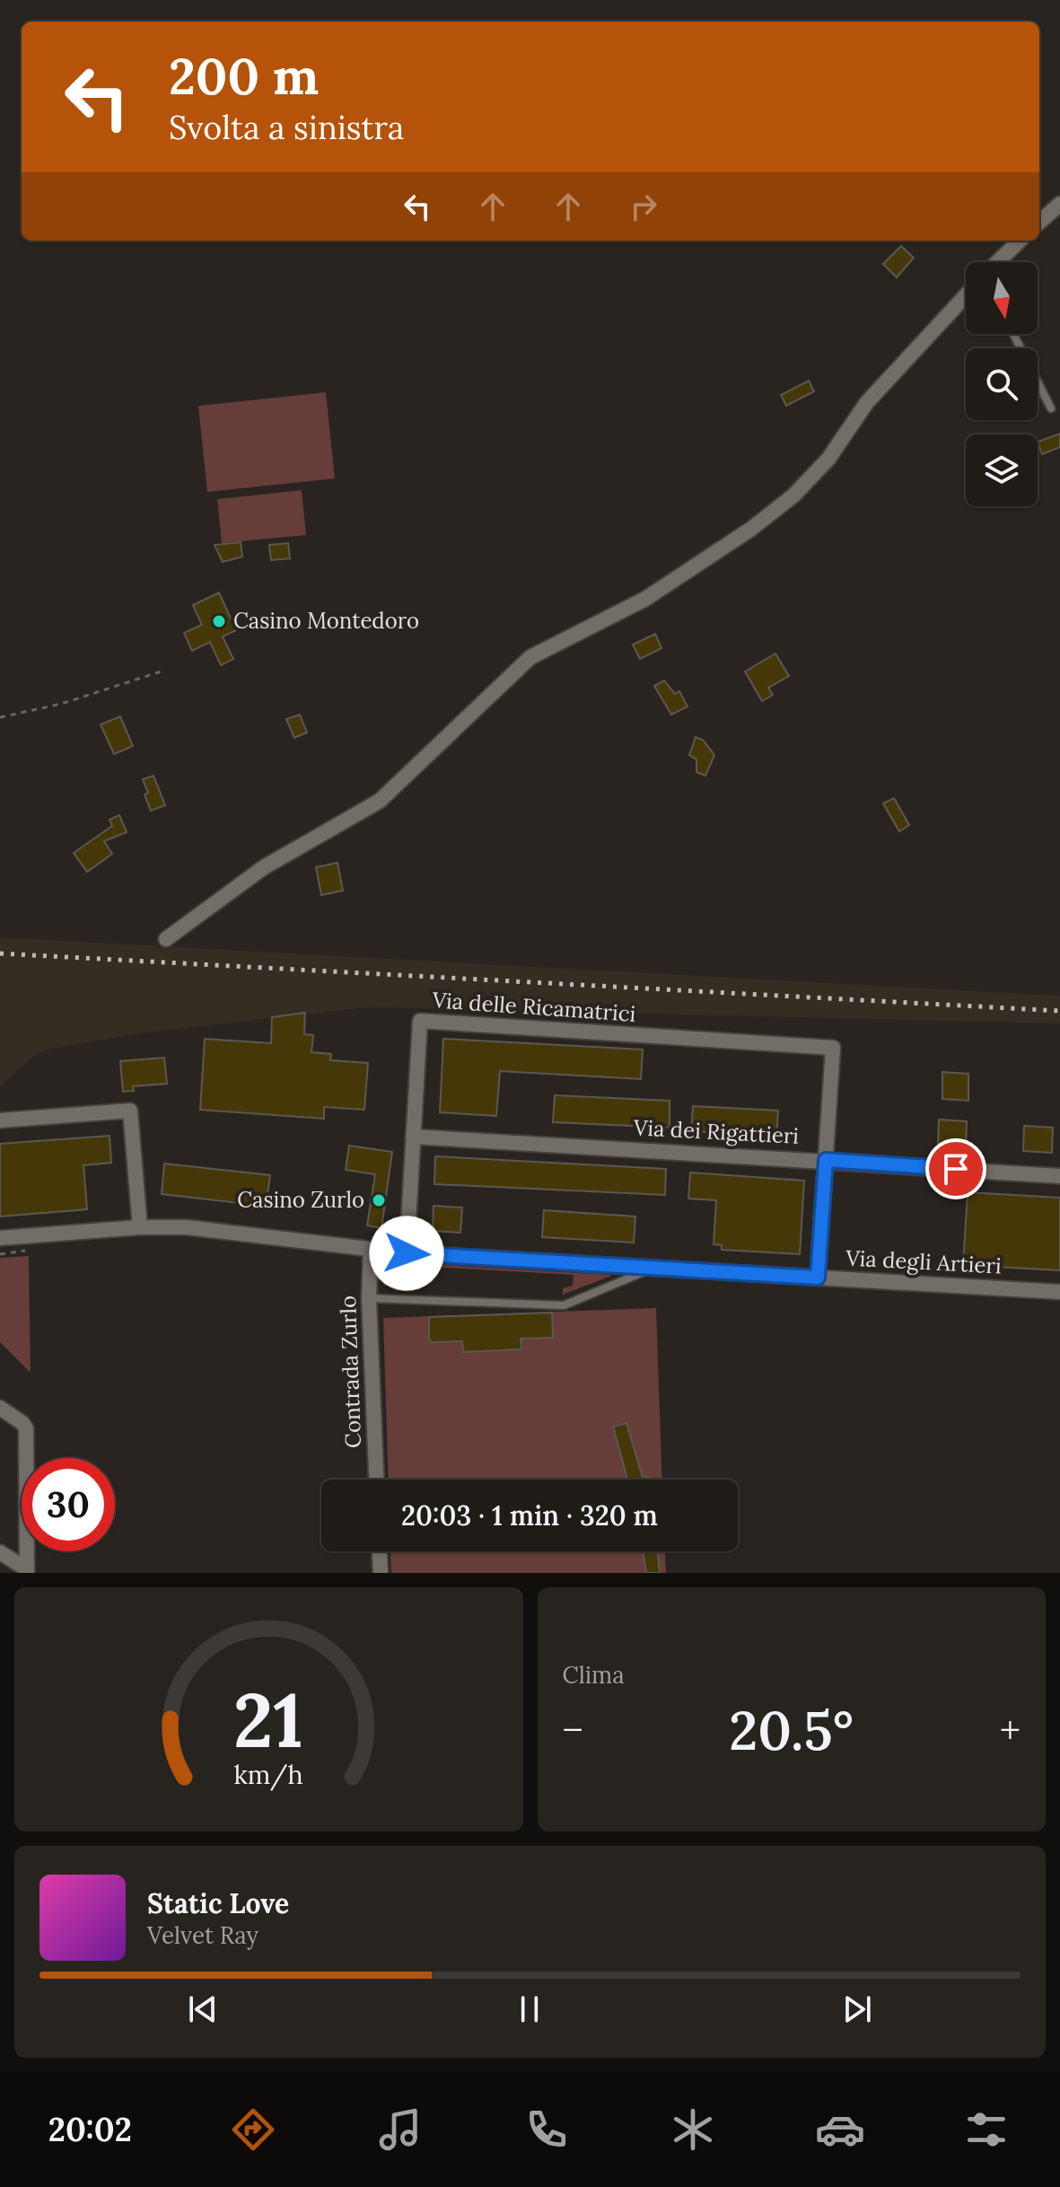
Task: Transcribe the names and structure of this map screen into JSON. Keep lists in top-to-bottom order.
{
  "streets": {
    "street": [
      "Via delle Ricamatrici",
      "Via dei Rigattieri",
      "Via degli Artieri",
      "Contrada Zurlo"
    ]
  },
  "crossings": [
    ["Via delle Ricamatrici", "Via dei Rigattieri"],
    ["Via delle Ricamatrici", "Via degli Artieri"],
    ["Via degli Artieri", "Contrada Zurlo"]
  ],
  "places": ["Casino Montedoro", "Casino Zurlo"],
  "north": "bottom",
  "page": {
    "turn": ["200 m", "Svolta a sinistra"],
    "limit": "30",
    "trip": "20:03 · 1 min · 320 m",
    "tile": "Clima",
    "heat": ["−", "20.5°", "+"],
    "song": ["Static Love", "Velvet Ray"],
    "tabs": "20:02",
    "gauge": ["21", "km/h"]
  }
}
